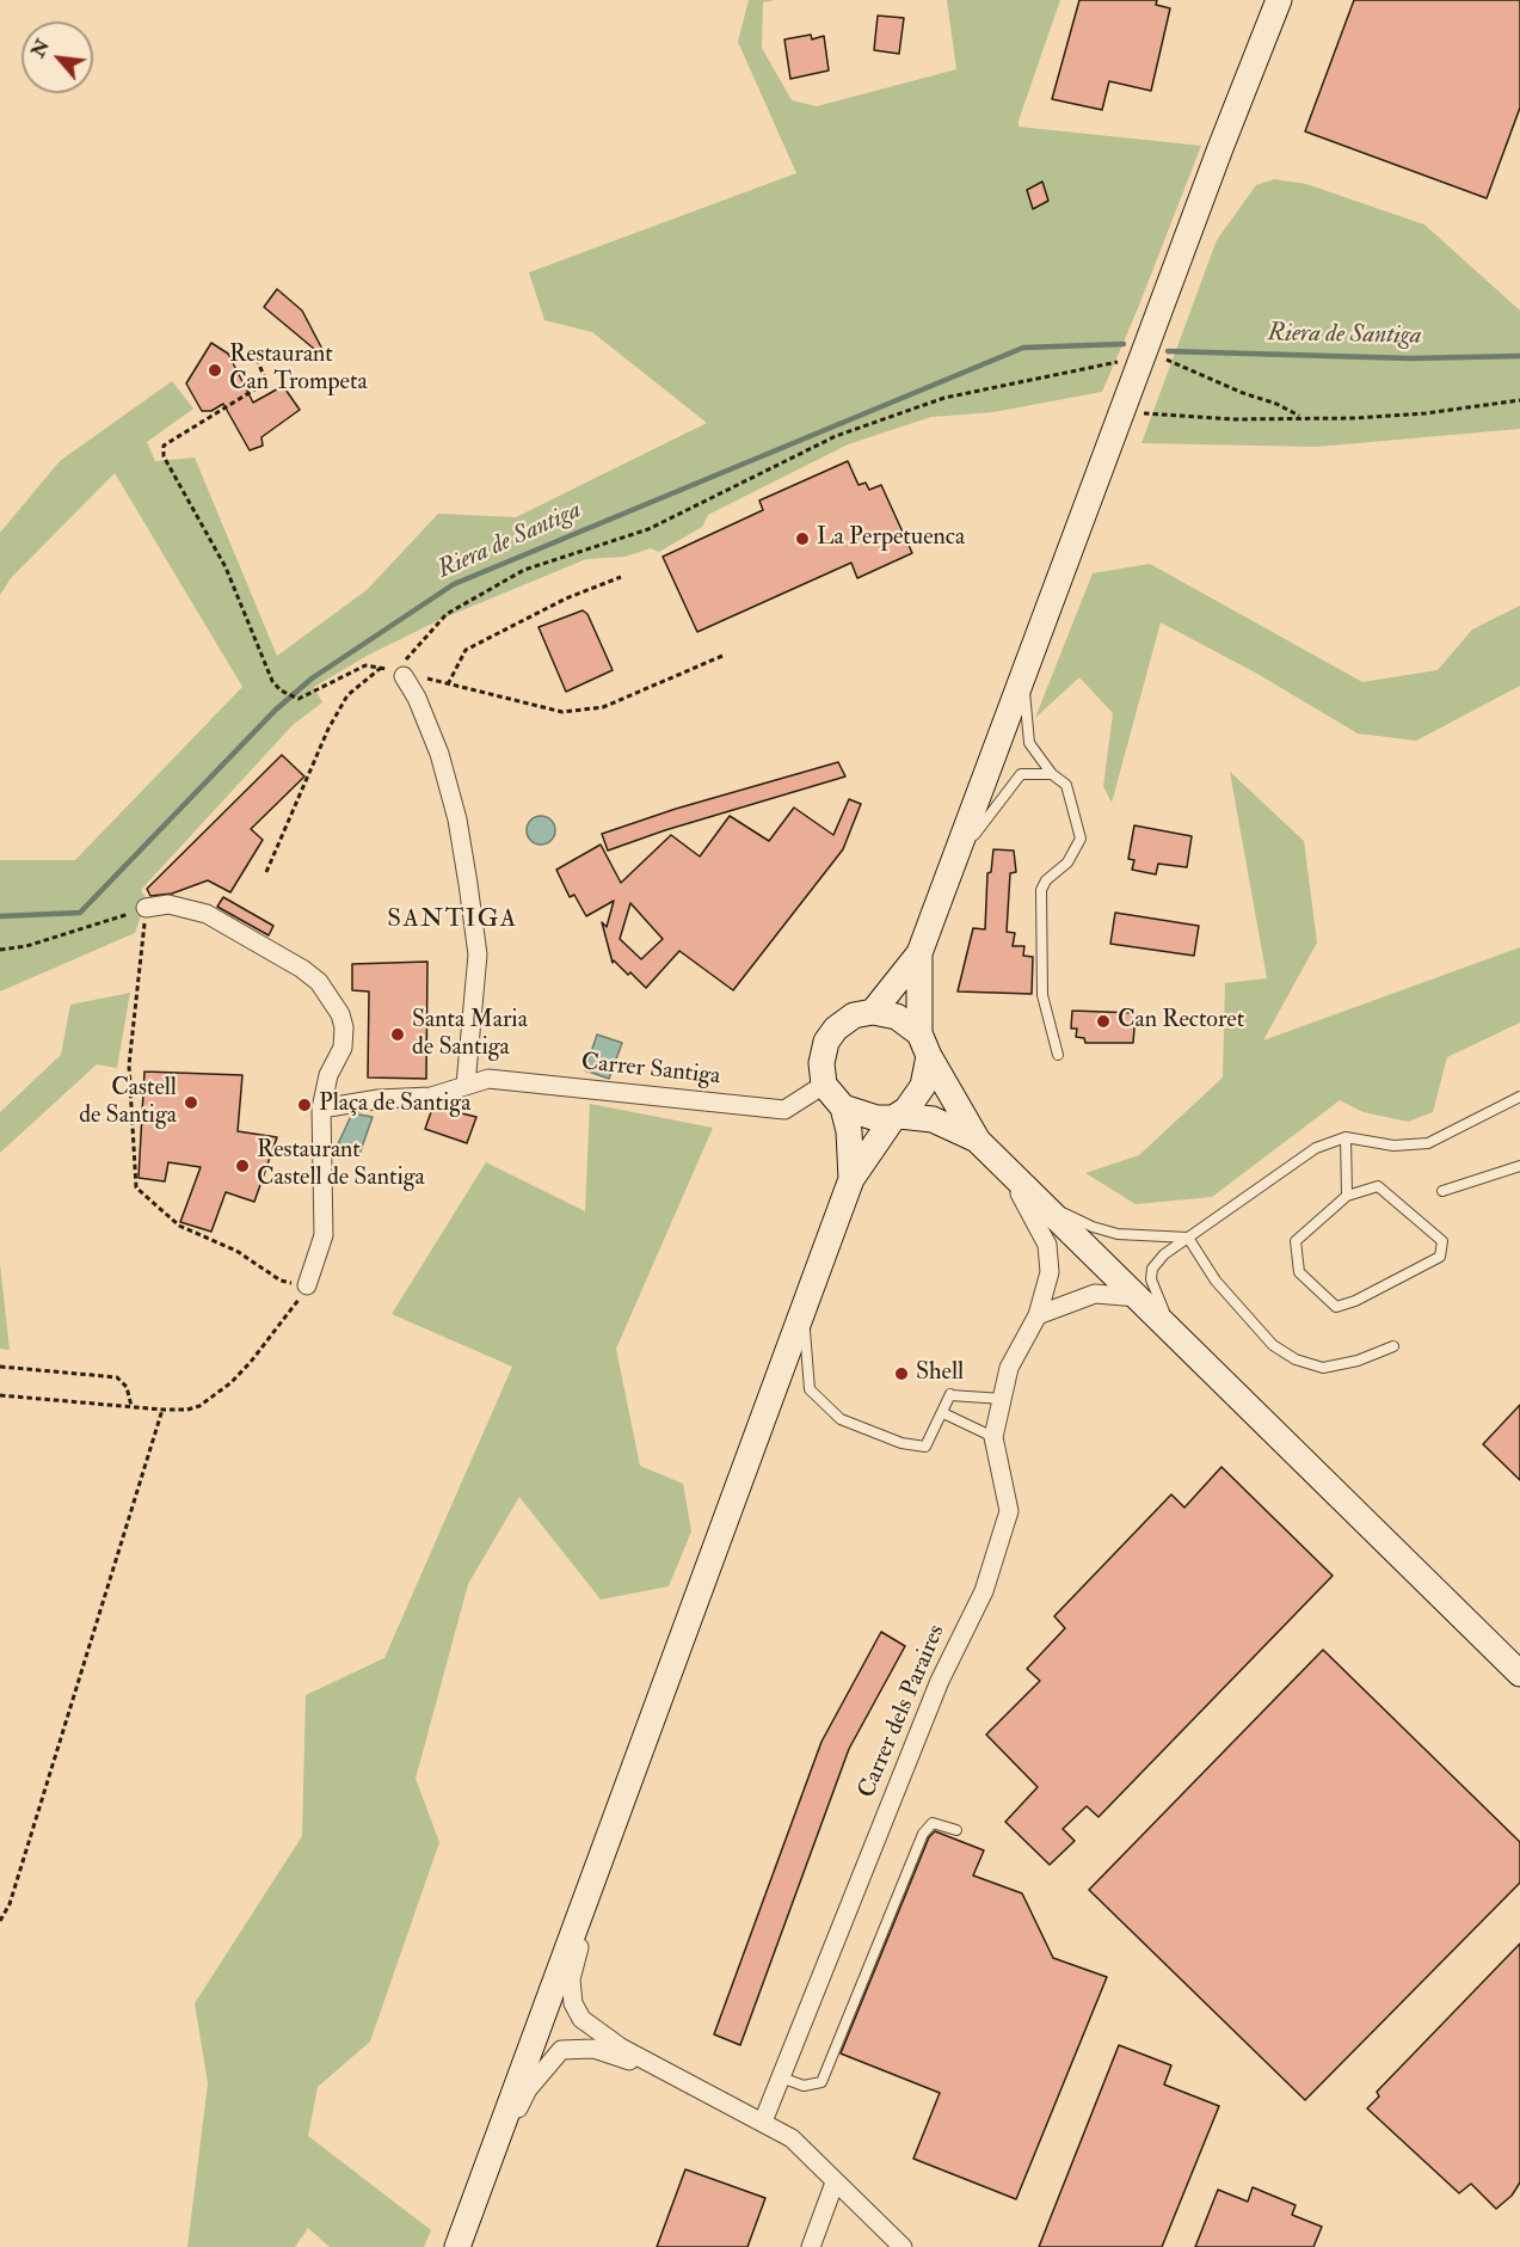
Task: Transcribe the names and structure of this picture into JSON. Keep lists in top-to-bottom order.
{
  "streets": {
    "street": ["Carrer Santiga", "Carrer dels Paraires"]
  },
  "districts": ["SANTIGA"],
  "water": ["Riera de Santiga"],
  "places": [
    "Restaurant Can Trompeta",
    "La Perpetuenca",
    "Can Rectoret",
    "Santa Maria de Santiga",
    "Castell de Santiga",
    "Plaça de Santiga",
    "Restaurant Castell de Santiga",
    "Shell"
  ],
  "north": "top left"
}
